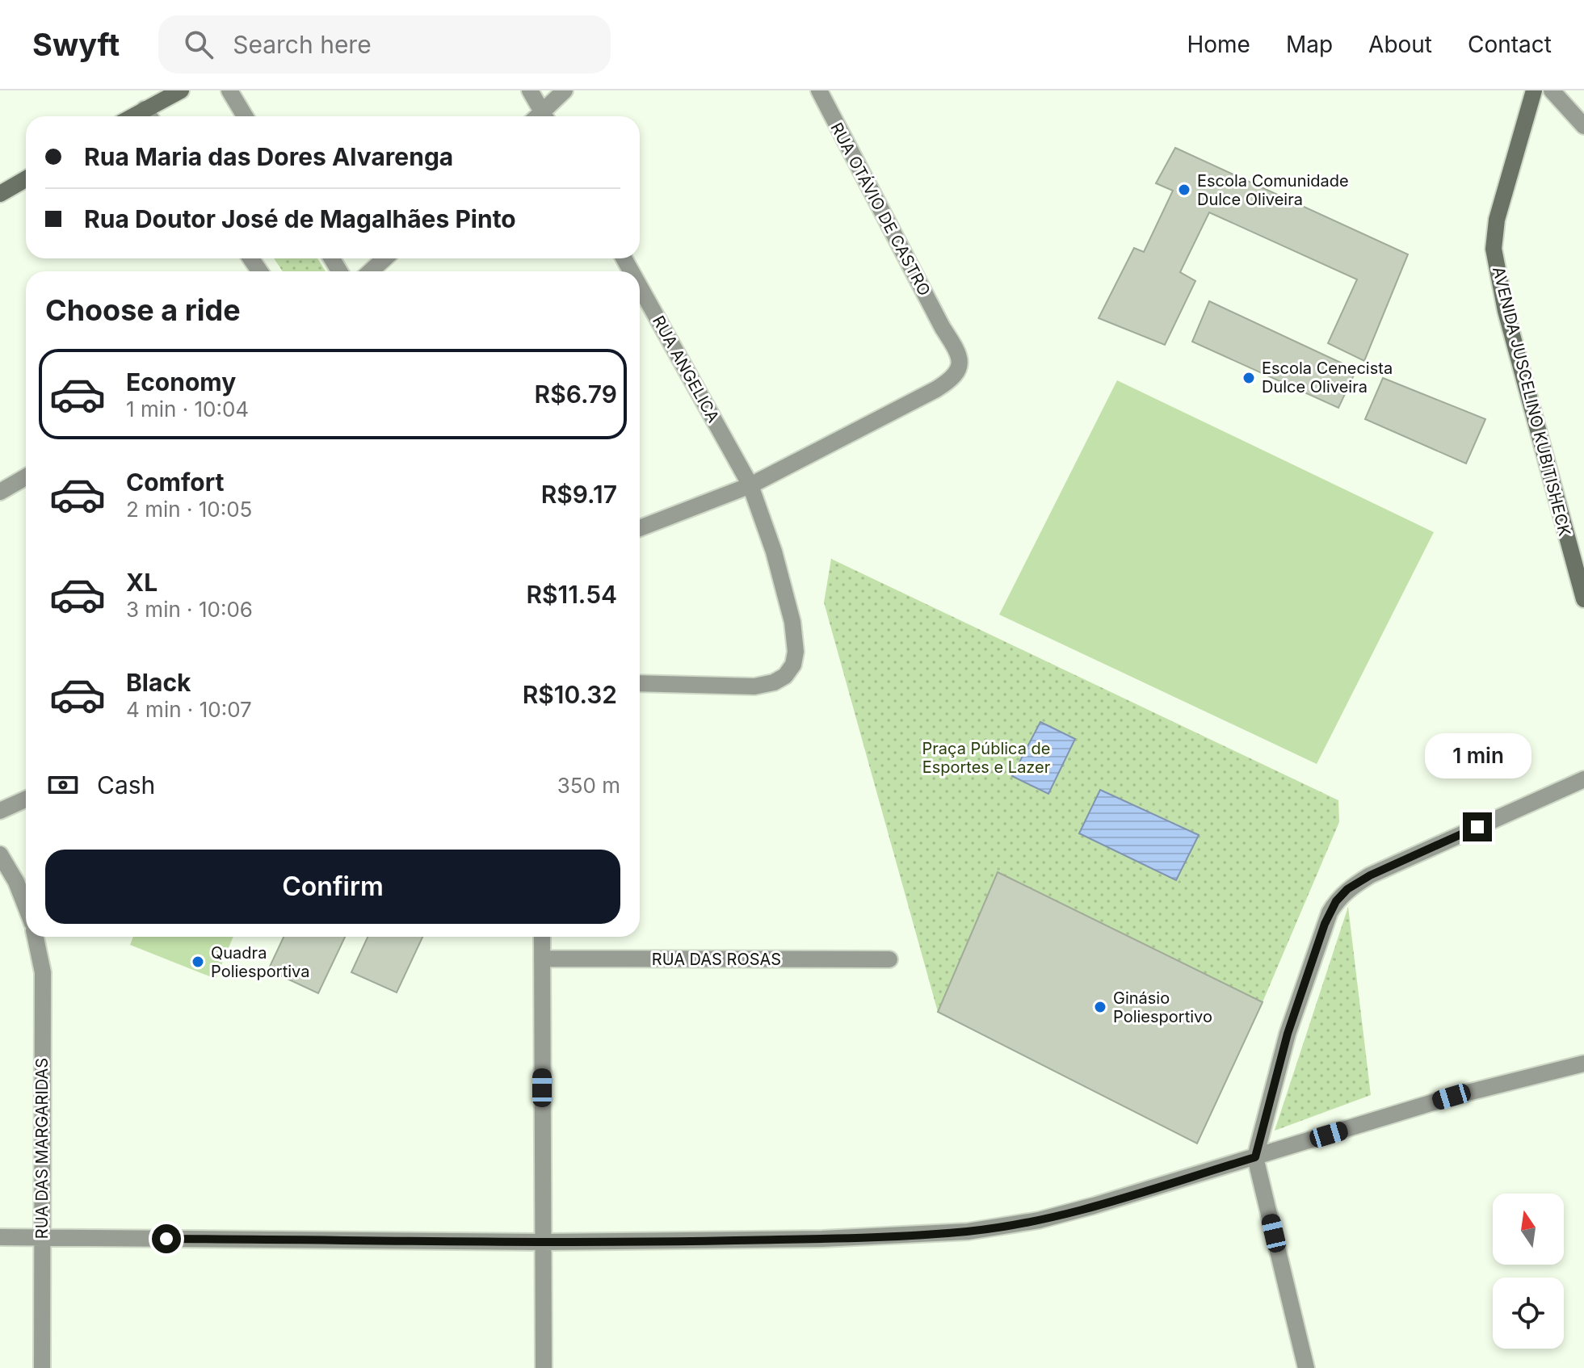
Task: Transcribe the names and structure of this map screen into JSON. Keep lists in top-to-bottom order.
{
  "streets": {
    "street": [
      "RUA OTÁVIO DE CASTRO",
      "RUA ANGELICA",
      "AVENIDA JUSCELINO KUBITISHECK",
      "RUA DAS ROSAS",
      "RUA DAS MARGARIDAS"
    ]
  },
  "crossings": [
    ["RUA OTÁVIO DE CASTRO", "RUA ANGELICA"]
  ],
  "parks": ["Praça Pública de Esportes e Lazer"],
  "places": [
    "Escola Comunidade Dulce Oliveira",
    "Escola Cenecista Dulce Oliveira",
    "Quadra Poliesportiva",
    "Ginásio Poliesportivo"
  ],
  "north": "top",
  "page": {
    "header": "Swyft",
    "search": "Search here",
    "nav": [
      "Home",
      "Map",
      "About",
      "Contact"
    ],
    "banner": ["Rua Maria das Dores Alvarenga", "Rua Doutor José de Magalhães Pinto"],
    "heading": "Choose a ride",
    "list": [
      {
        "name": "Economy",
        "note": "1 min · 10:04",
        "value": "R$6.79"
      },
      {
        "name": "Comfort",
        "note": "2 min · 10:05",
        "value": "R$9.17"
      },
      {
        "name": "XL",
        "note": "3 min · 10:06",
        "value": "R$11.54"
      },
      {
        "name": "Black",
        "note": "4 min · 10:07",
        "value": "R$10.32"
      }
    ],
    "bubble": "1 min",
    "pay": ["Cash", "350 m"],
    "buttons": "Confirm"
  }
}
